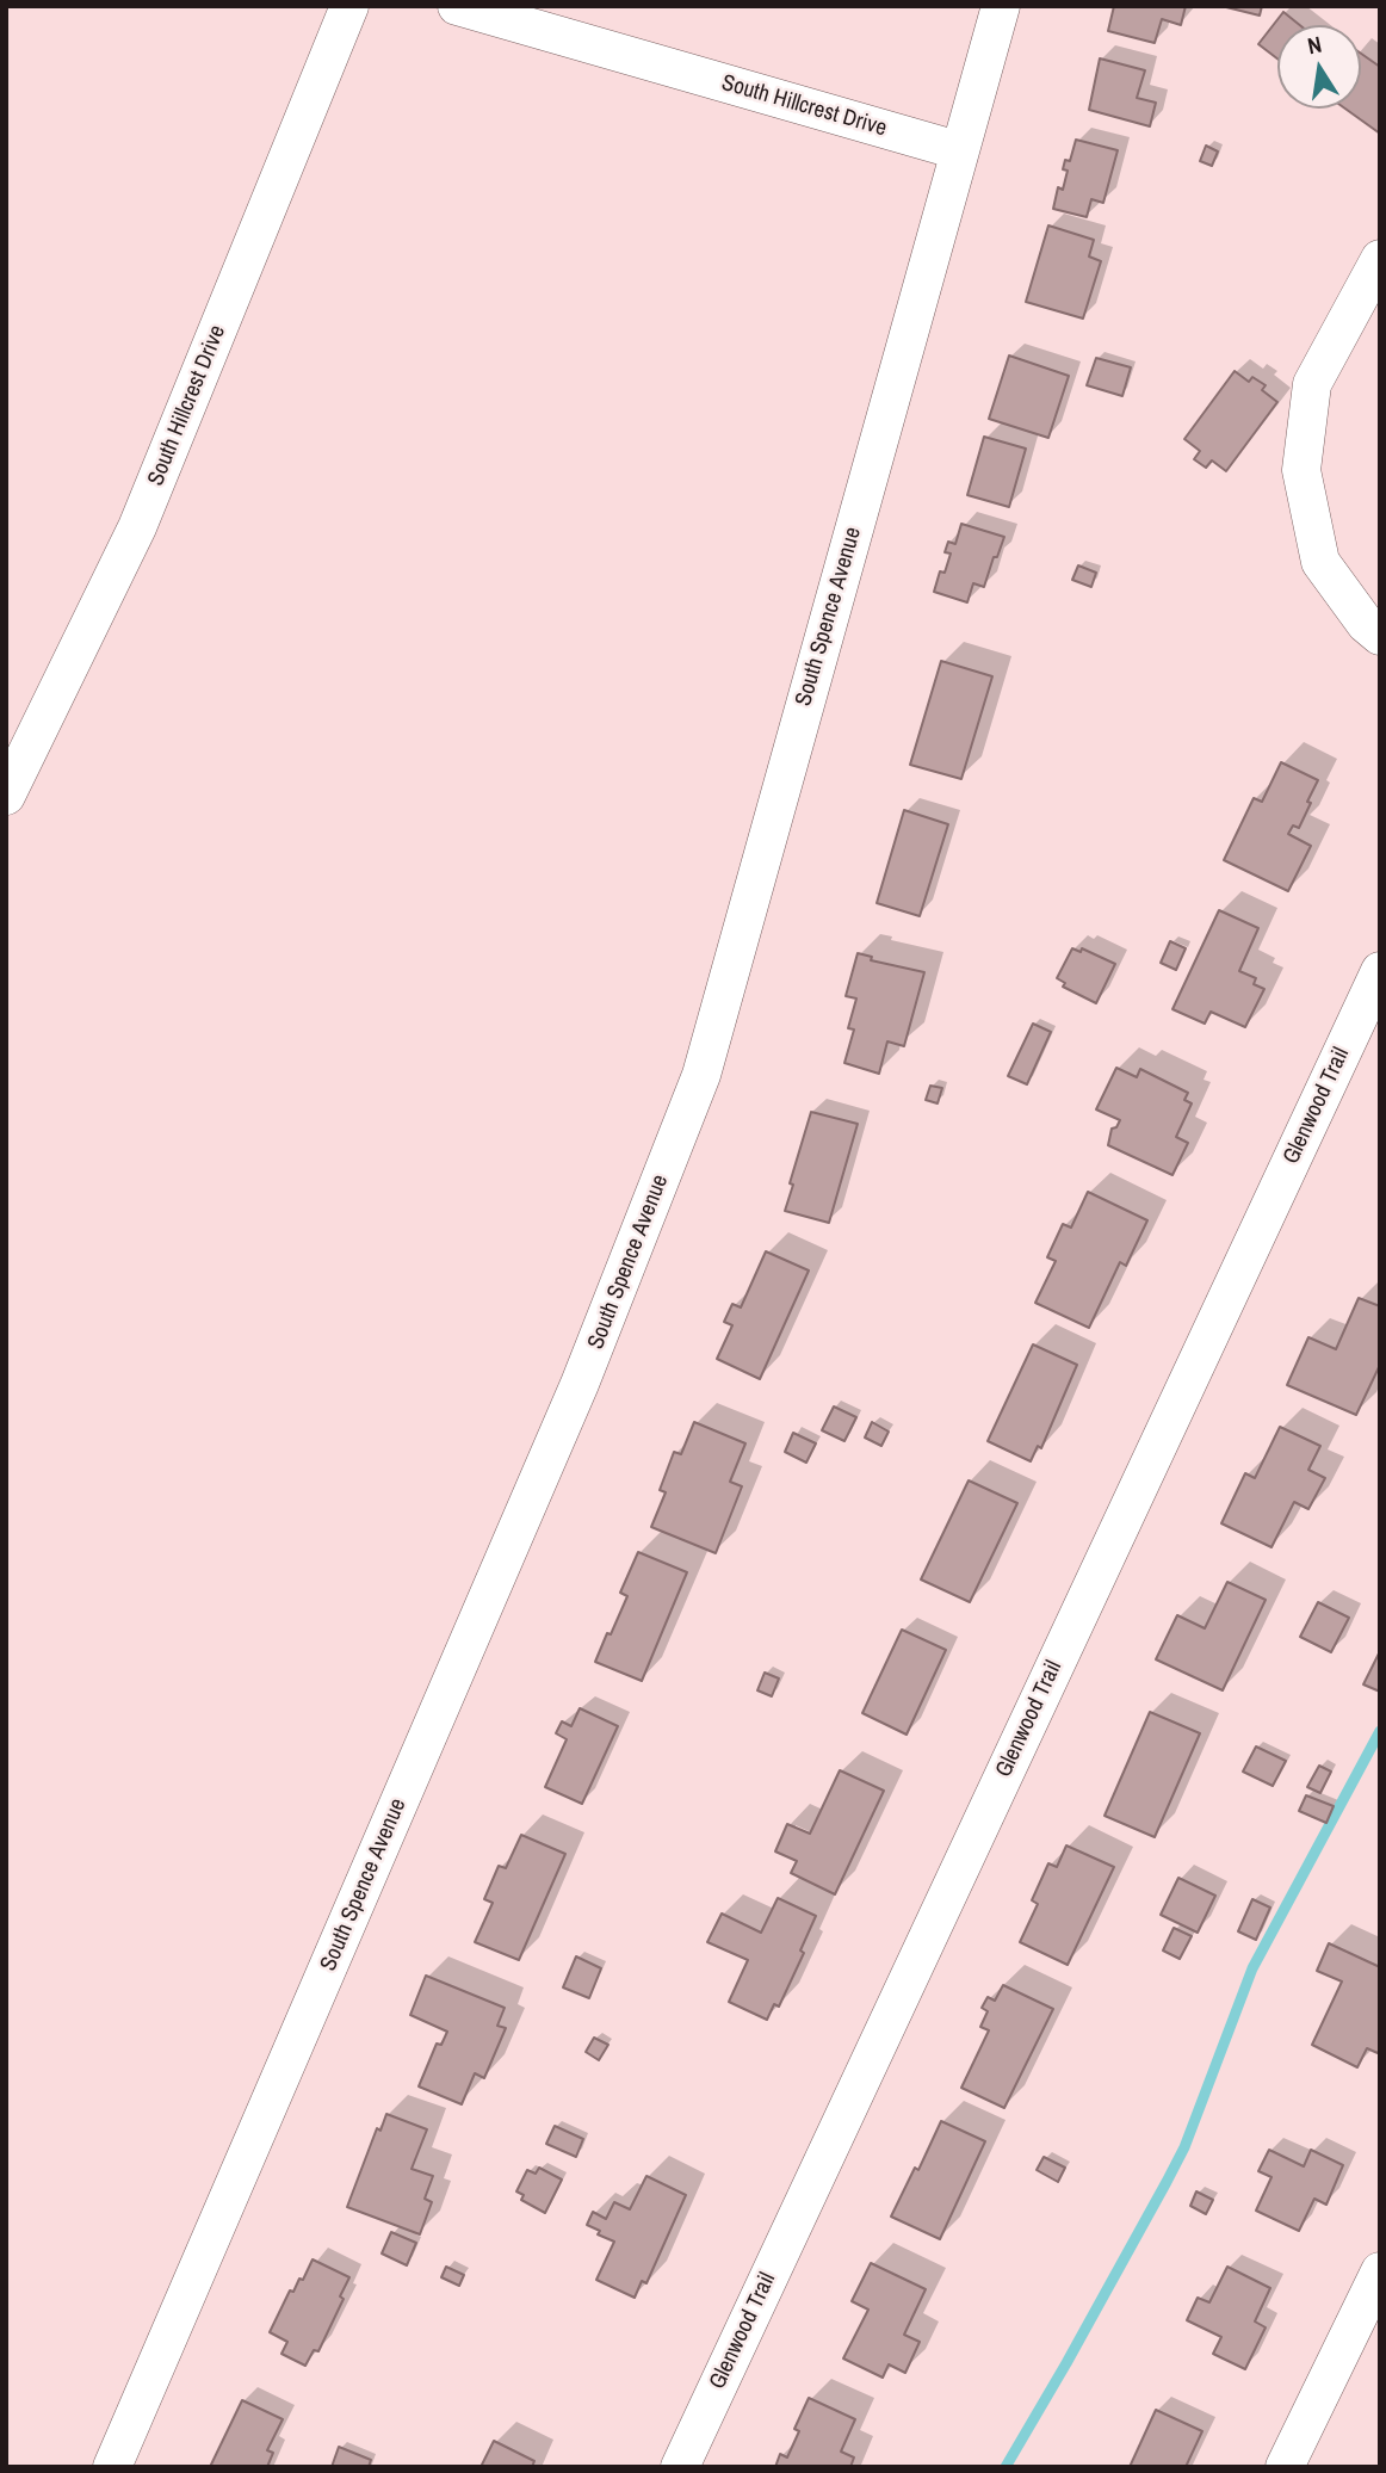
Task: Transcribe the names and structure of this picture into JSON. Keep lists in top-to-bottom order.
{
  "streets": {
    "street": ["South Hillcrest Drive", "South Spence Avenue", "Glenwood Trail"]
  },
  "crossings": [
    ["South Hillcrest Drive", "South Spence Avenue"]
  ],
  "north": "top"
}
